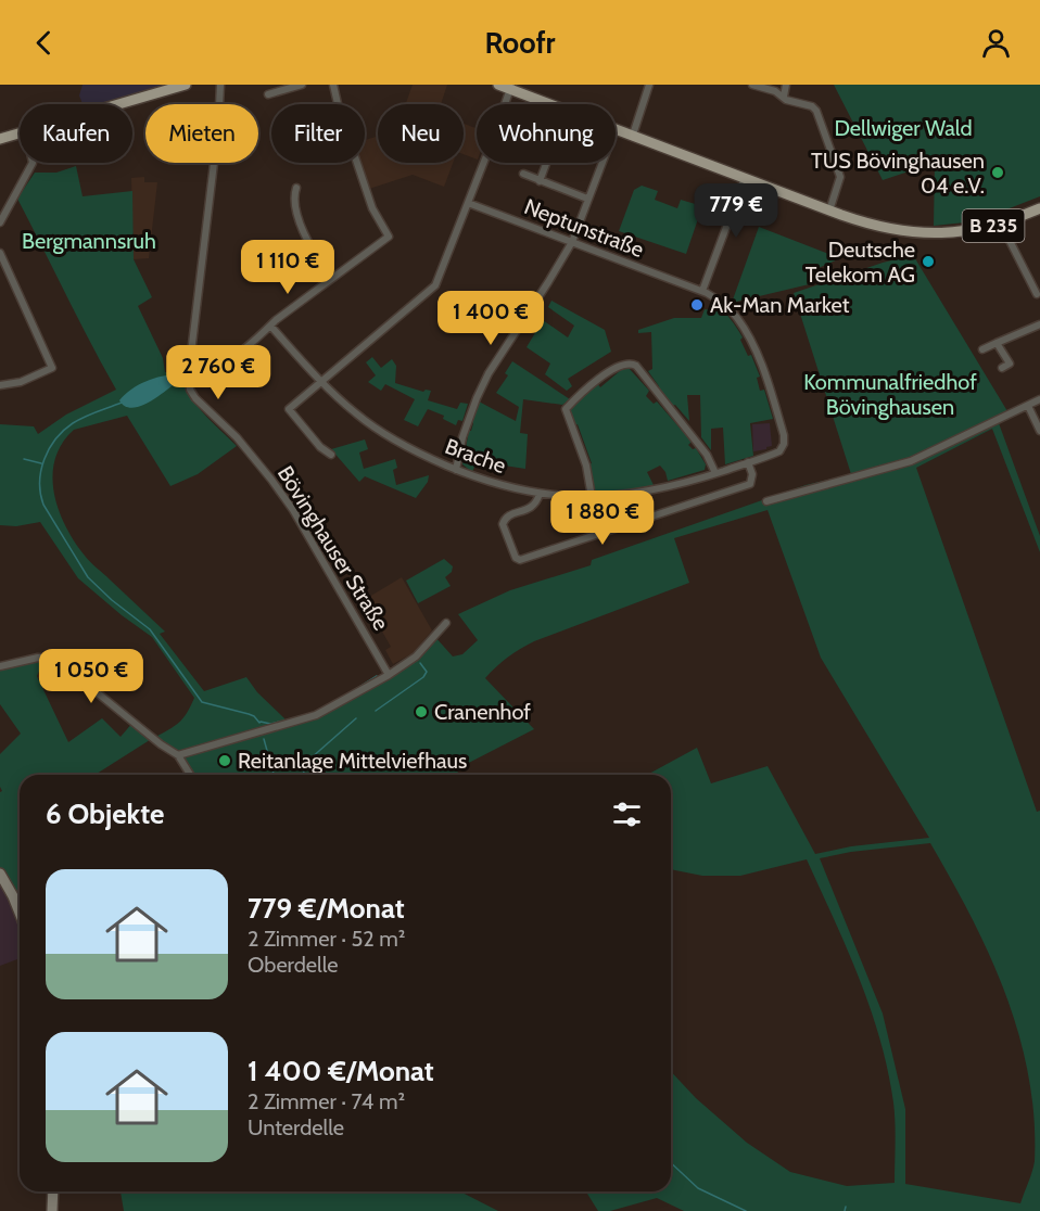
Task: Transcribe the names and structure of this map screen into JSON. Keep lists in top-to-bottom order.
{
  "streets": {
    "main road": ["B 235"],
    "street": ["Neptunstraße", "Brache", "Bövinghauser Straße"]
  },
  "crossings": [
    ["Neptunstraße", "Brache"]
  ],
  "parks": ["Dellwiger Wald", "Bergmannsruh", "Kommunalfriedhof Bövinghausen"],
  "places": [
    "TUS Bövinghausen 04 e.V.",
    "Deutsche Telekom AG",
    "Ak-Man Market",
    "Cranenhof",
    "Reitanlage Mittelviefhaus"
  ],
  "page": {
    "header": "Roofr",
    "chip": [
      "Kaufen",
      "Mieten",
      "Filter",
      "Neu",
      "Wohnung"
    ],
    "price": [
      "779 €",
      "1 110 €",
      "1 400 €",
      "2 760 €",
      "1 880 €",
      "1 050 €"
    ],
    "heading": "6 Objekte",
    "list": [
      {
        "name": "779 €/Monat",
        "note": "2 Zimmer · 52 m² · Oberdelle"
      },
      {
        "name": "1 400 €/Monat",
        "note": "2 Zimmer · 74 m² · Unterdelle"
      }
    ]
  }
}
